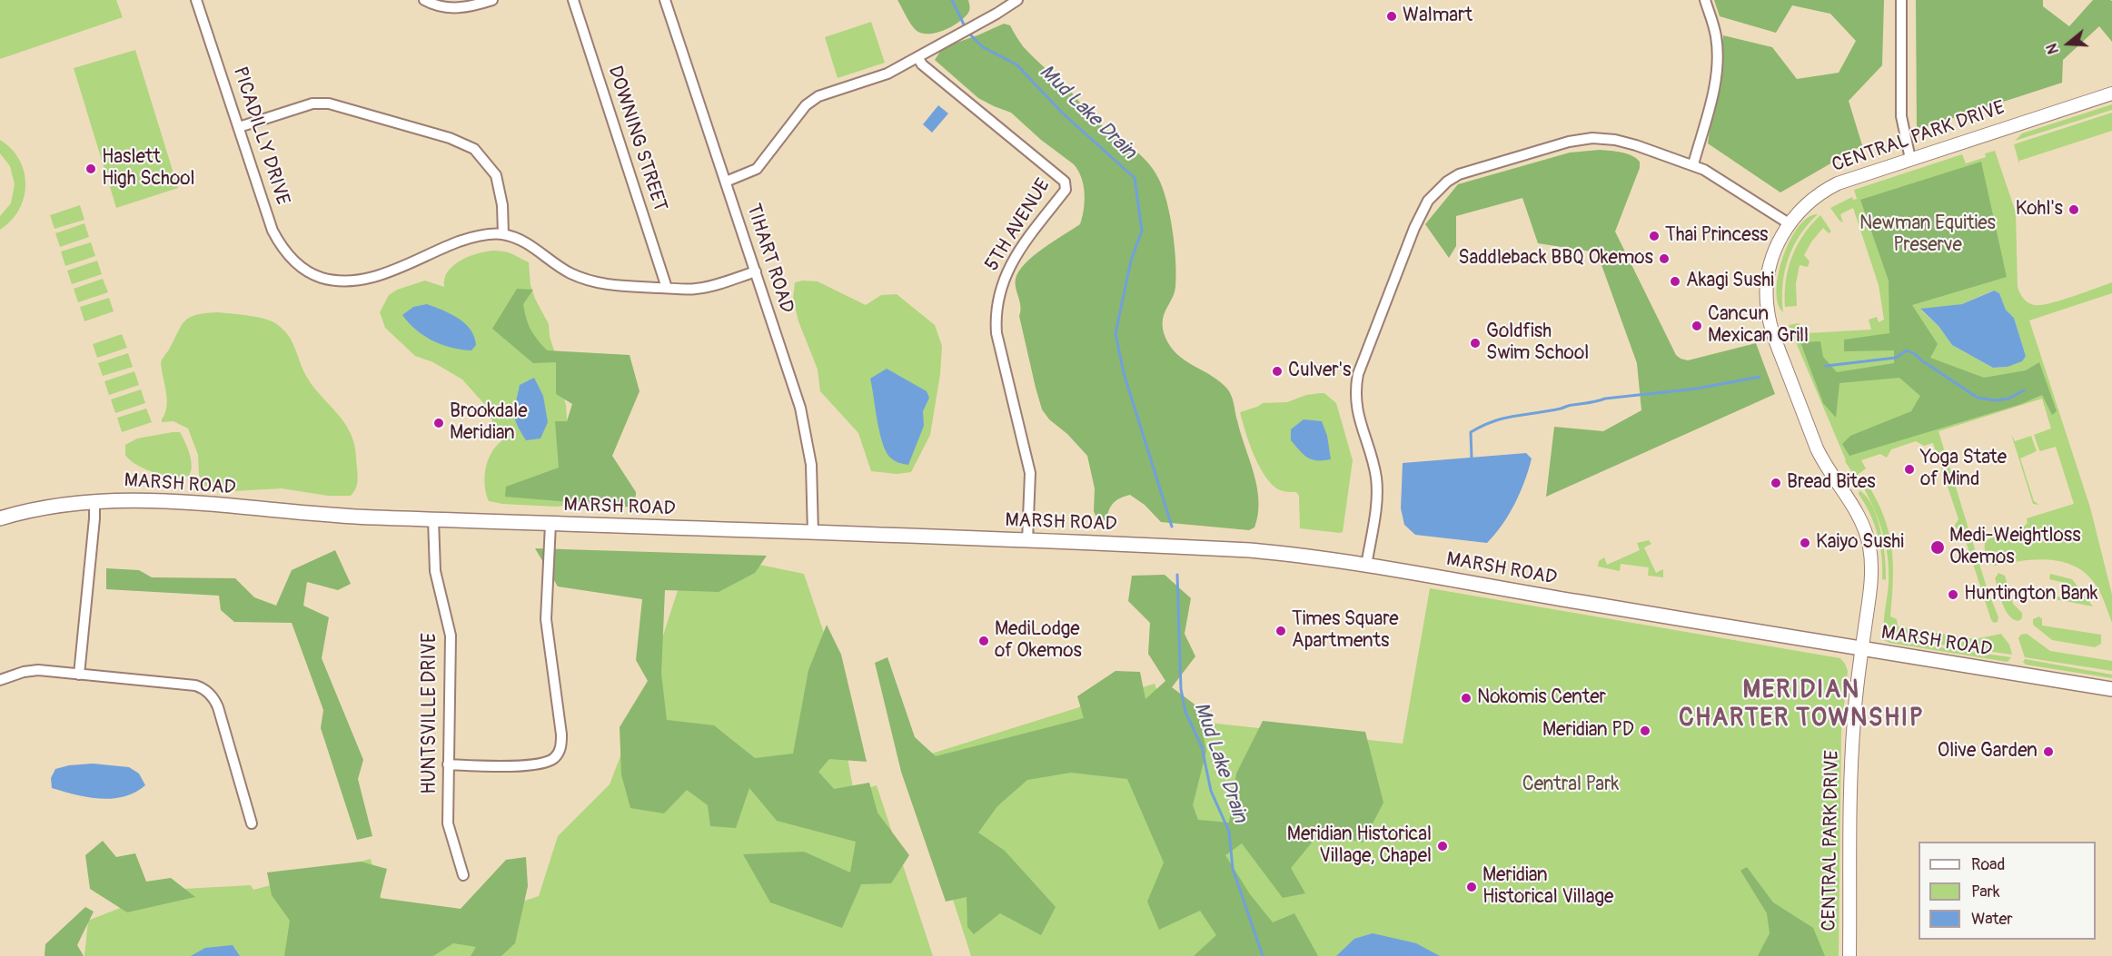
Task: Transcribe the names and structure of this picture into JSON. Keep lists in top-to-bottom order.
{
  "streets": {
    "main road": ["MARSH ROAD"],
    "street": [
      "PICADILLY DRIVE",
      "CENTRAL PARK DRIVE",
      "DOWNING STREET",
      "5TH AVENUE",
      "TIHART ROAD",
      "HUNTSVILLE DRIVE"
    ]
  },
  "crossings": [
    ["CENTRAL PARK DRIVE", "MARSH ROAD"],
    ["5TH AVENUE", "MARSH ROAD"],
    ["TIHART ROAD", "MARSH ROAD"],
    ["MARSH ROAD", "HUNTSVILLE DRIVE"]
  ],
  "districts": ["MERIDIAN CHARTER TOWNSHIP"],
  "water": ["Mud Lake Drain"],
  "parks": ["Newman Equities Preserve", "Central Park"],
  "places": [
    "Walmart",
    "Haslett High School",
    "Kohl's",
    "Thai Princess",
    "Saddleback BBQ Okemos",
    "Akagi Sushi",
    "Cancun Mexican Grill",
    "Goldfish Swim School",
    "Culver's",
    "Brookdale Meridian",
    "Yoga State of Mind",
    "Bread Bites",
    "Kaiyo Sushi",
    "Medi-Weightloss Okemos",
    "Huntington Bank",
    "Times Square Apartments",
    "MediLodge of Okemos",
    "Nokomis Center",
    "Meridian PD",
    "Olive Garden",
    "Meridian Historical Village, Chapel",
    "Meridian Historical Village"
  ],
  "legend": ["Road", "Park", "Water"],
  "north": "left"
}
